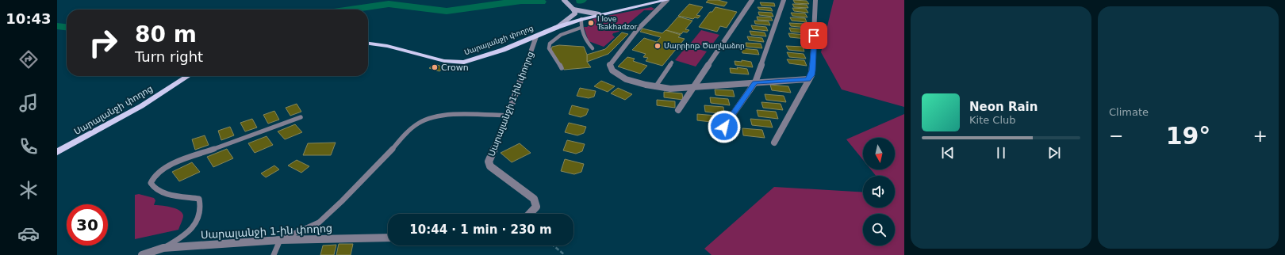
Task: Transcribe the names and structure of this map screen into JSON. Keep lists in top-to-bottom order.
{
  "streets": {
    "main road": ["Սարալանջի փողոց"],
    "street": ["Սարալանջի 1-ին փողոց"]
  },
  "crossings": [
    ["Սարալանջի փողոց", "Սարալանջի 1-ին փողոց"]
  ],
  "places": ["I love Tsakhadzor", "Մարրիոթ Ծաղկաձոր", "Crown"],
  "north": "bottom",
  "page": {
    "tabs": "10:43",
    "tile": "Climate",
    "turn": ["80 m", "Turn right"],
    "song": ["Neon Rain", "Kite Club"],
    "heat": ["−", "19°", "+"],
    "limit": "30",
    "trip": "10:44 · 1 min · 230 m"
  }
}
